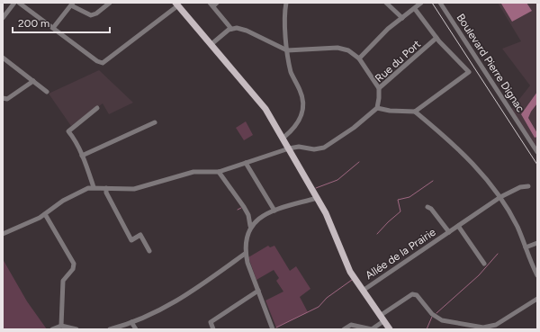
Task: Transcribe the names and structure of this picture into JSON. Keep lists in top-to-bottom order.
{
  "streets": {
    "street": ["Rue du Port", "Boulevard Pierre Dignac", "Allée de la Prairie"]
  },
  "scale_bar": "200 m"
}
